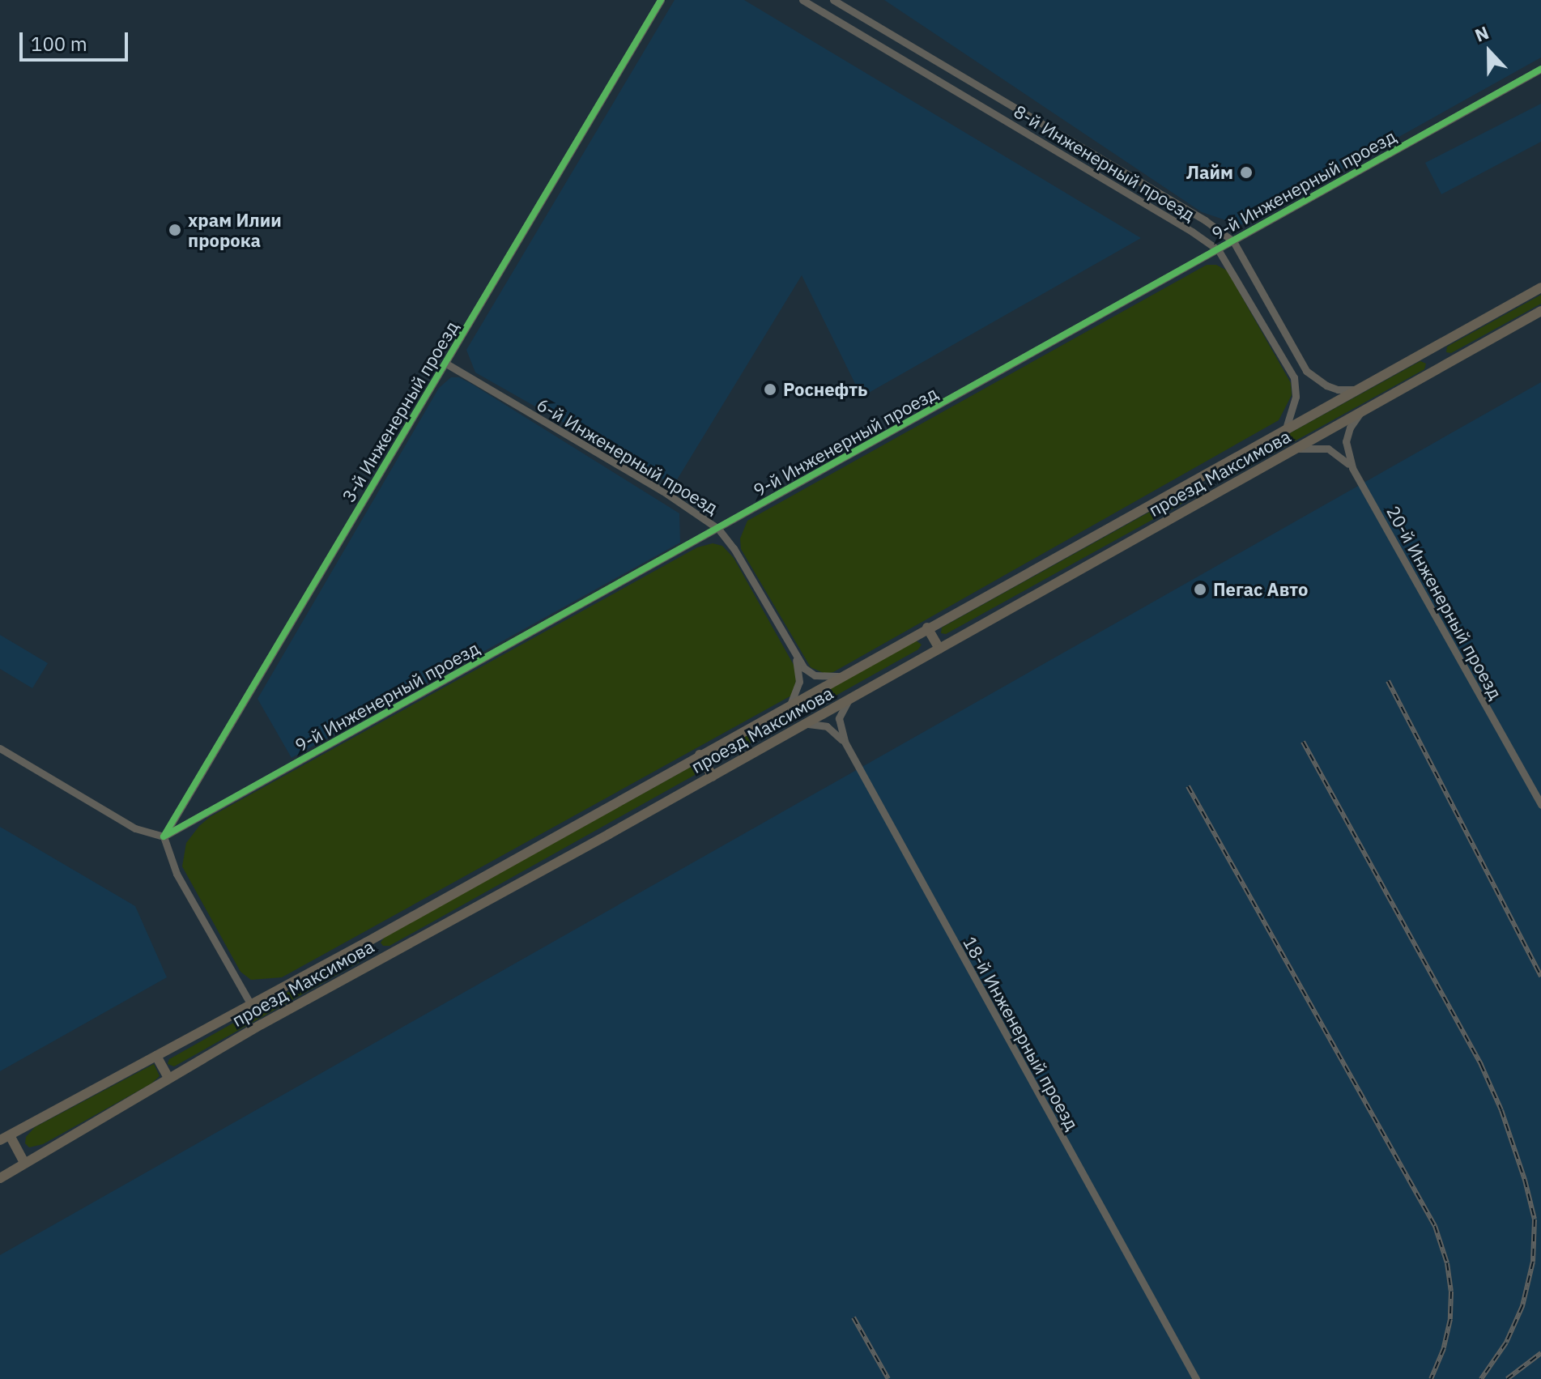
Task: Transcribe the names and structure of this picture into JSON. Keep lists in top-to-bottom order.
{
  "streets": {
    "main road": ["проезд Максимова"],
    "street": [
      "8-й Инженерный проезд",
      "9-й Инженерный проезд",
      "3-й Инженерный проезд",
      "6-й Инженерный проезд",
      "20-й Инженерный проезд",
      "18-й Инженерный проезд"
    ]
  },
  "crossings": [
    ["8-й Инженерный проезд", "9-й Инженерный проезд"],
    ["8-й Инженерный проезд", "проезд Максимова"],
    ["9-й Инженерный проезд", "3-й Инженерный проезд"],
    ["9-й Инженерный проезд", "6-й Инженерный проезд"],
    ["3-й Инженерный проезд", "6-й Инженерный проезд"],
    ["6-й Инженерный проезд", "проезд Максимова"],
    ["проезд Максимова", "20-й Инженерный проезд"],
    ["проезд Максимова", "18-й Инженерный проезд"]
  ],
  "places": [
    "Лайм",
    "храм Илии пророка",
    "Роснефть",
    "Пегас Авто"
  ],
  "scale_bar": "100 m",
  "north": "top"
}
